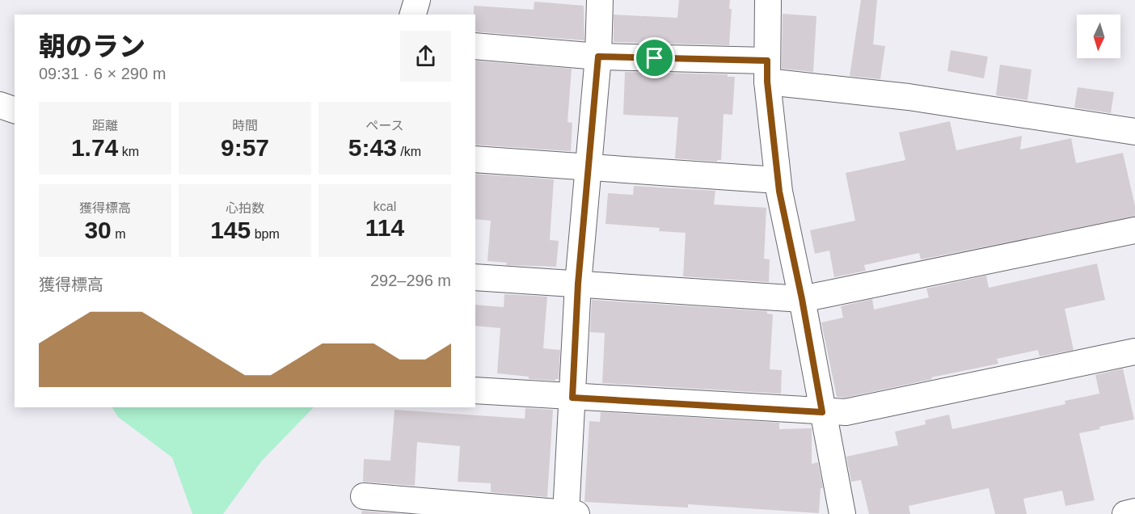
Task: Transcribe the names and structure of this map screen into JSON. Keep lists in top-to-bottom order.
{
  "north": "bottom",
  "page": {
    "heading": ["朝のラン", "09:31 · 6 × 290 m"],
    "stats": [
      ["距離", "1.74 km"],
      ["時間", "9:57"],
      ["ペース", "5:43 /km"],
      ["獲得標高", "30 m"],
      ["心拍数", "145 bpm"],
      ["kcal", "114"]
    ],
    "chart": ["獲得標高", "292–296 m"]
  }
}
